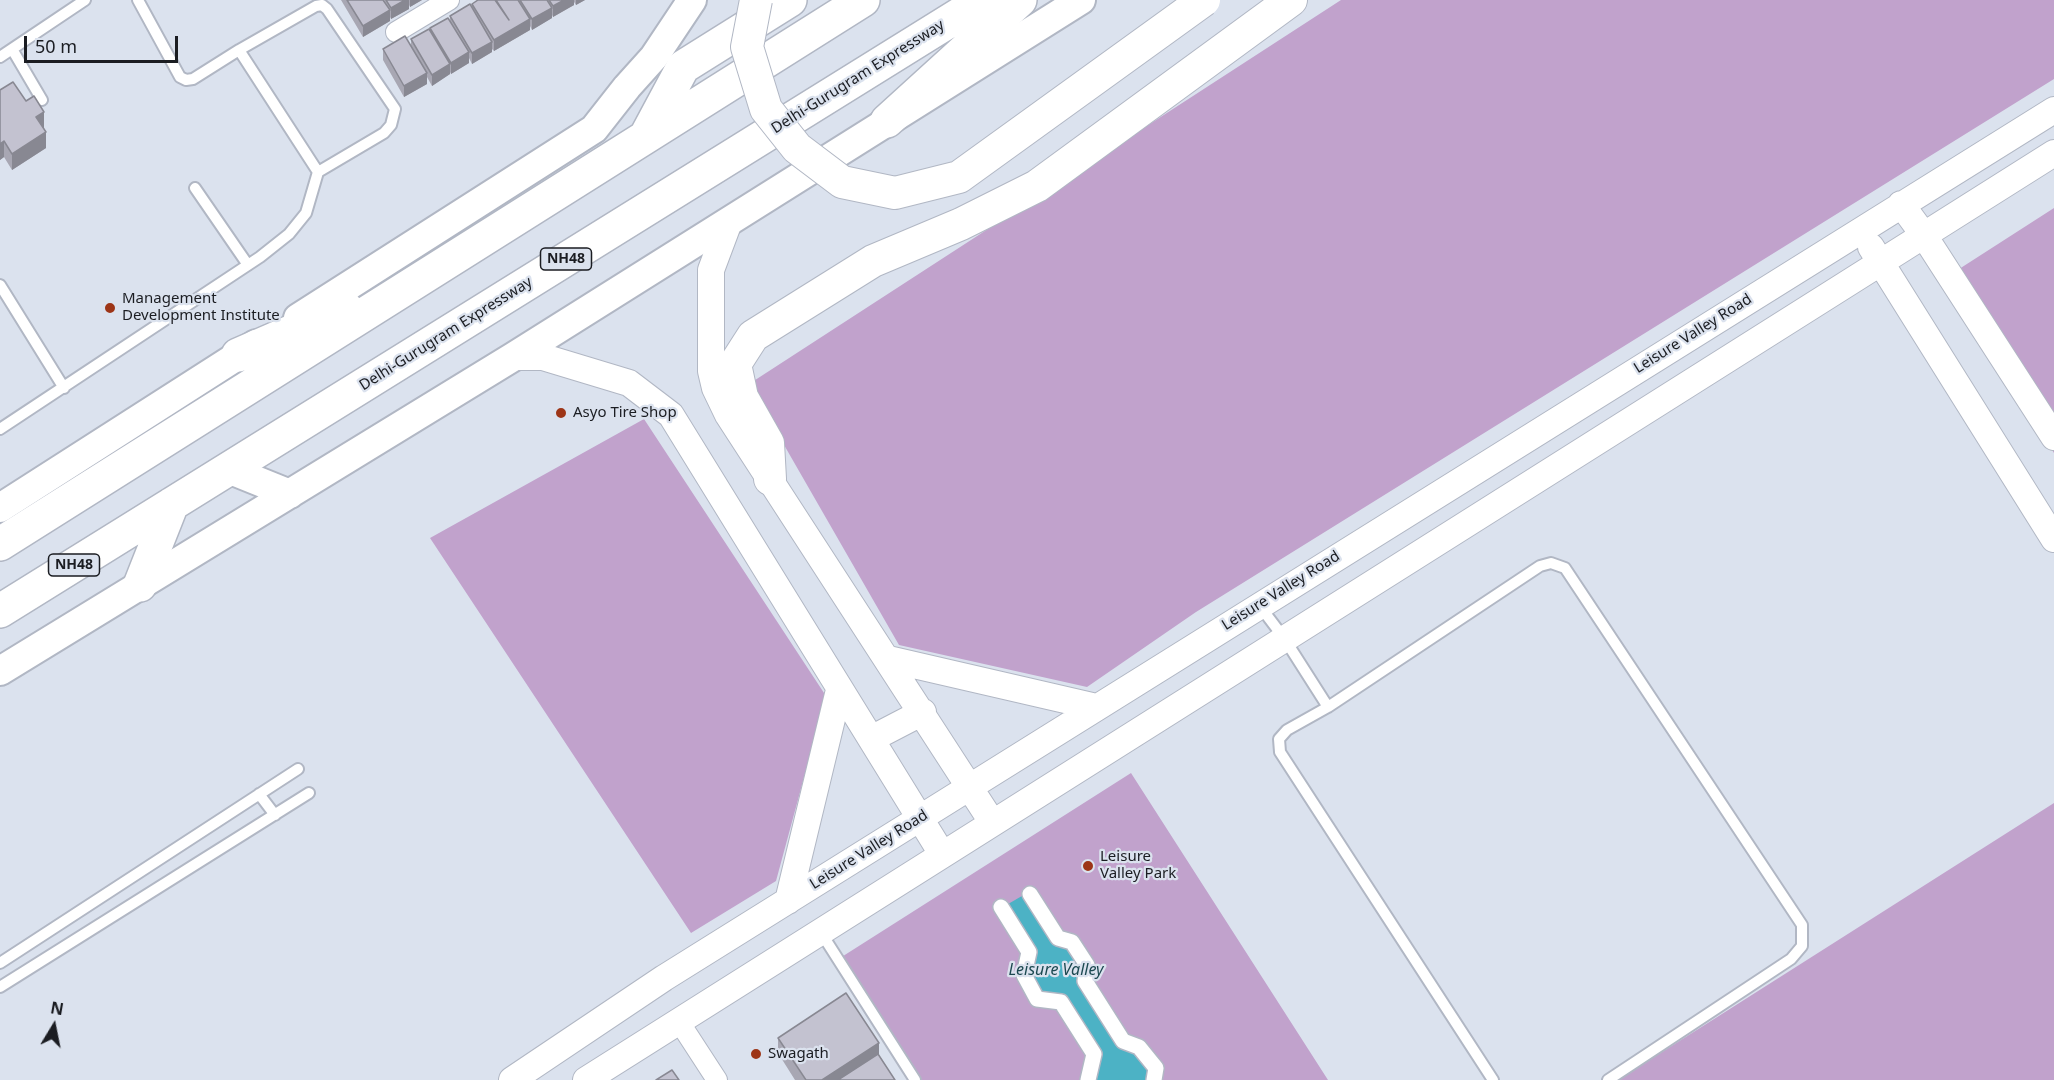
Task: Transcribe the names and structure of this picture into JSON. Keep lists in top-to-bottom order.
{
  "streets": {
    "highway": ["Delhi-Gurugram Expressway", "NH48"],
    "street": ["Leisure Valley Road"]
  },
  "water": ["Leisure Valley"],
  "places": [
    "Management Development Institute",
    "Asyo Tire Shop",
    "Leisure Valley Park",
    "Swagath"
  ],
  "scale_bar": "50 m",
  "north": "top"
}
